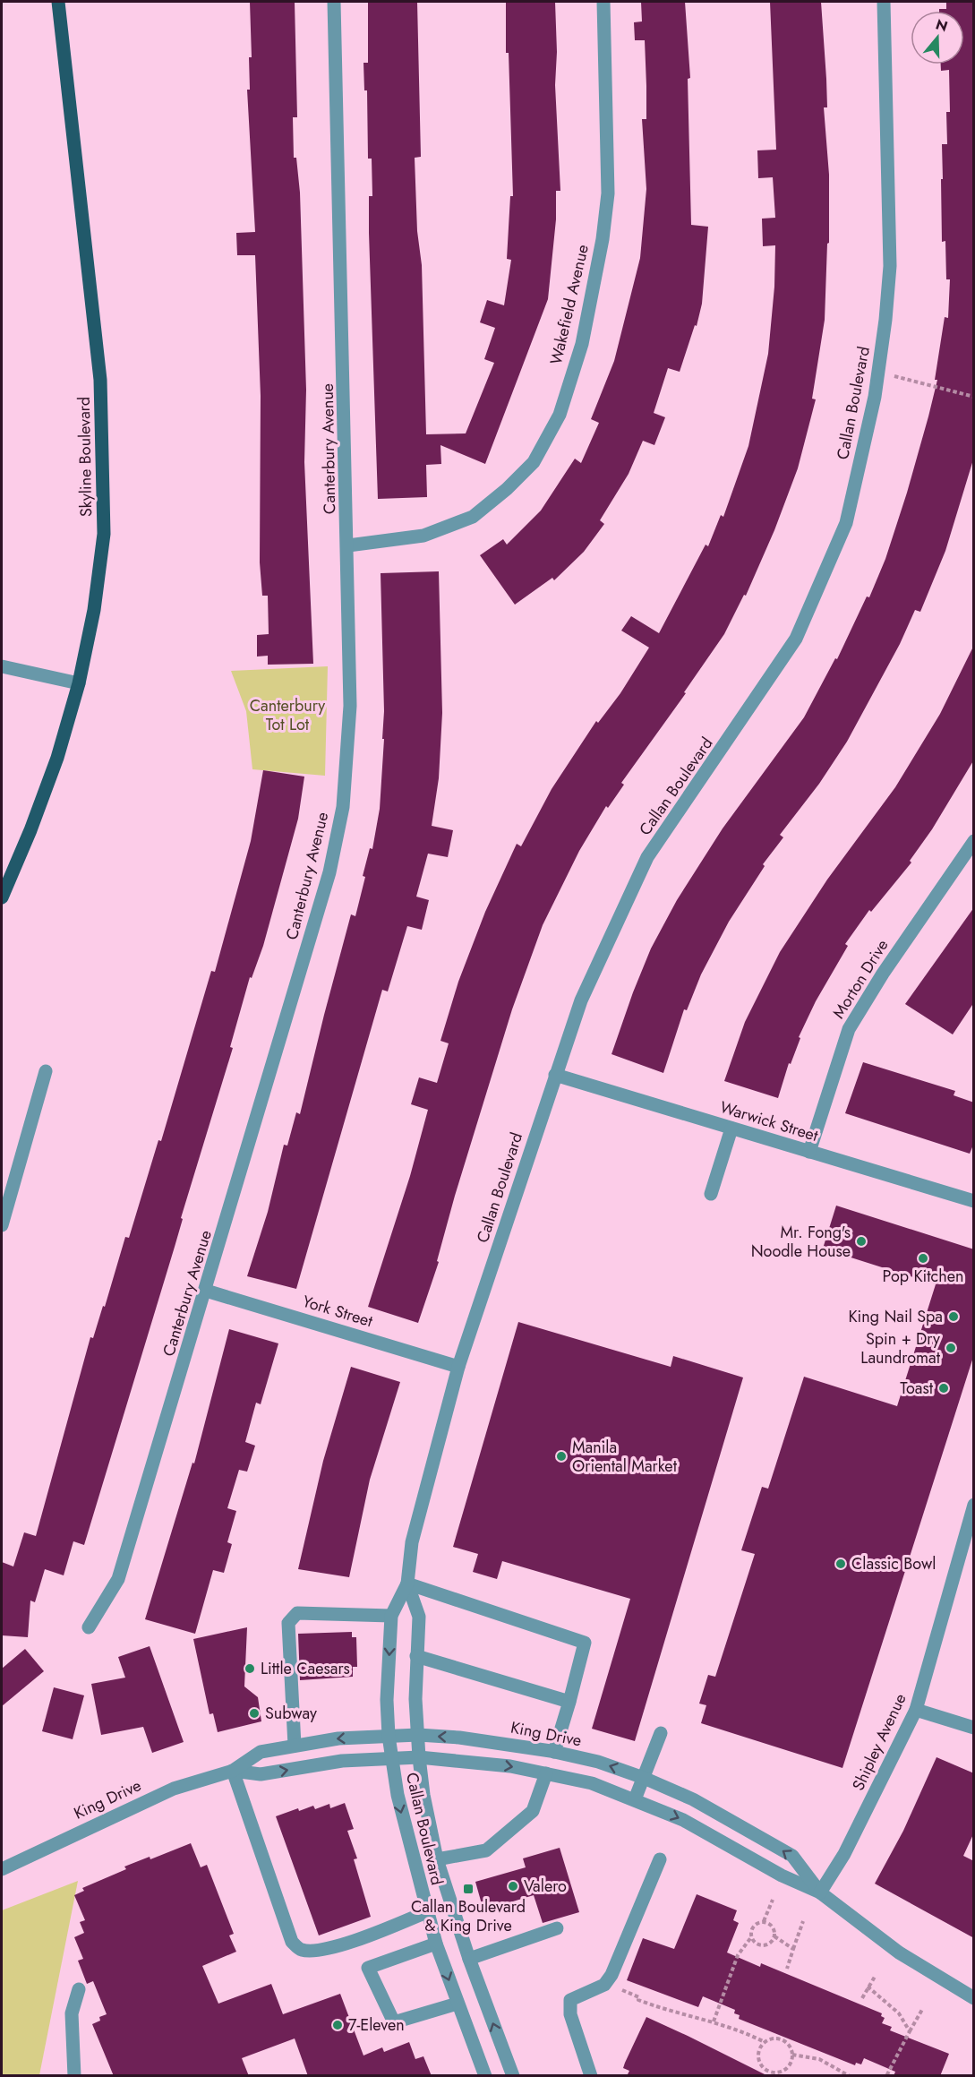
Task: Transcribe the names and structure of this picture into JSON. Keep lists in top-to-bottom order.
{
  "streets": {
    "main road": ["Skyline Boulevard"],
    "street": [
      "Wakefield Avenue",
      "Callan Boulevard",
      "Canterbury Avenue",
      "Morton Drive",
      "Warwick Street",
      "York Street",
      "King Drive",
      "Shipley Avenue"
    ]
  },
  "crossings": [
    ["Wakefield Avenue", "Canterbury Avenue"],
    ["Callan Boulevard", "Warwick Street"],
    ["Callan Boulevard", "York Street"],
    ["Callan Boulevard", "King Drive"],
    ["Canterbury Avenue", "York Street"],
    ["Morton Drive", "Warwick Street"],
    ["King Drive", "Shipley Avenue"]
  ],
  "parks": ["Canterbury Tot Lot"],
  "places": {
    "other": [
      "Mr. Fong's Noodle House",
      "Pop Kitchen",
      "King Nail Spa",
      "Spin + Dry Laundromat",
      "Toast",
      "Manila Oriental Market",
      "Classic Bowl",
      "Little Caesars",
      "Subway",
      "Valero",
      "7-Eleven"
    ],
    "transit": ["Callan Boulevard & King Drive"]
  },
  "north": "top"
}
